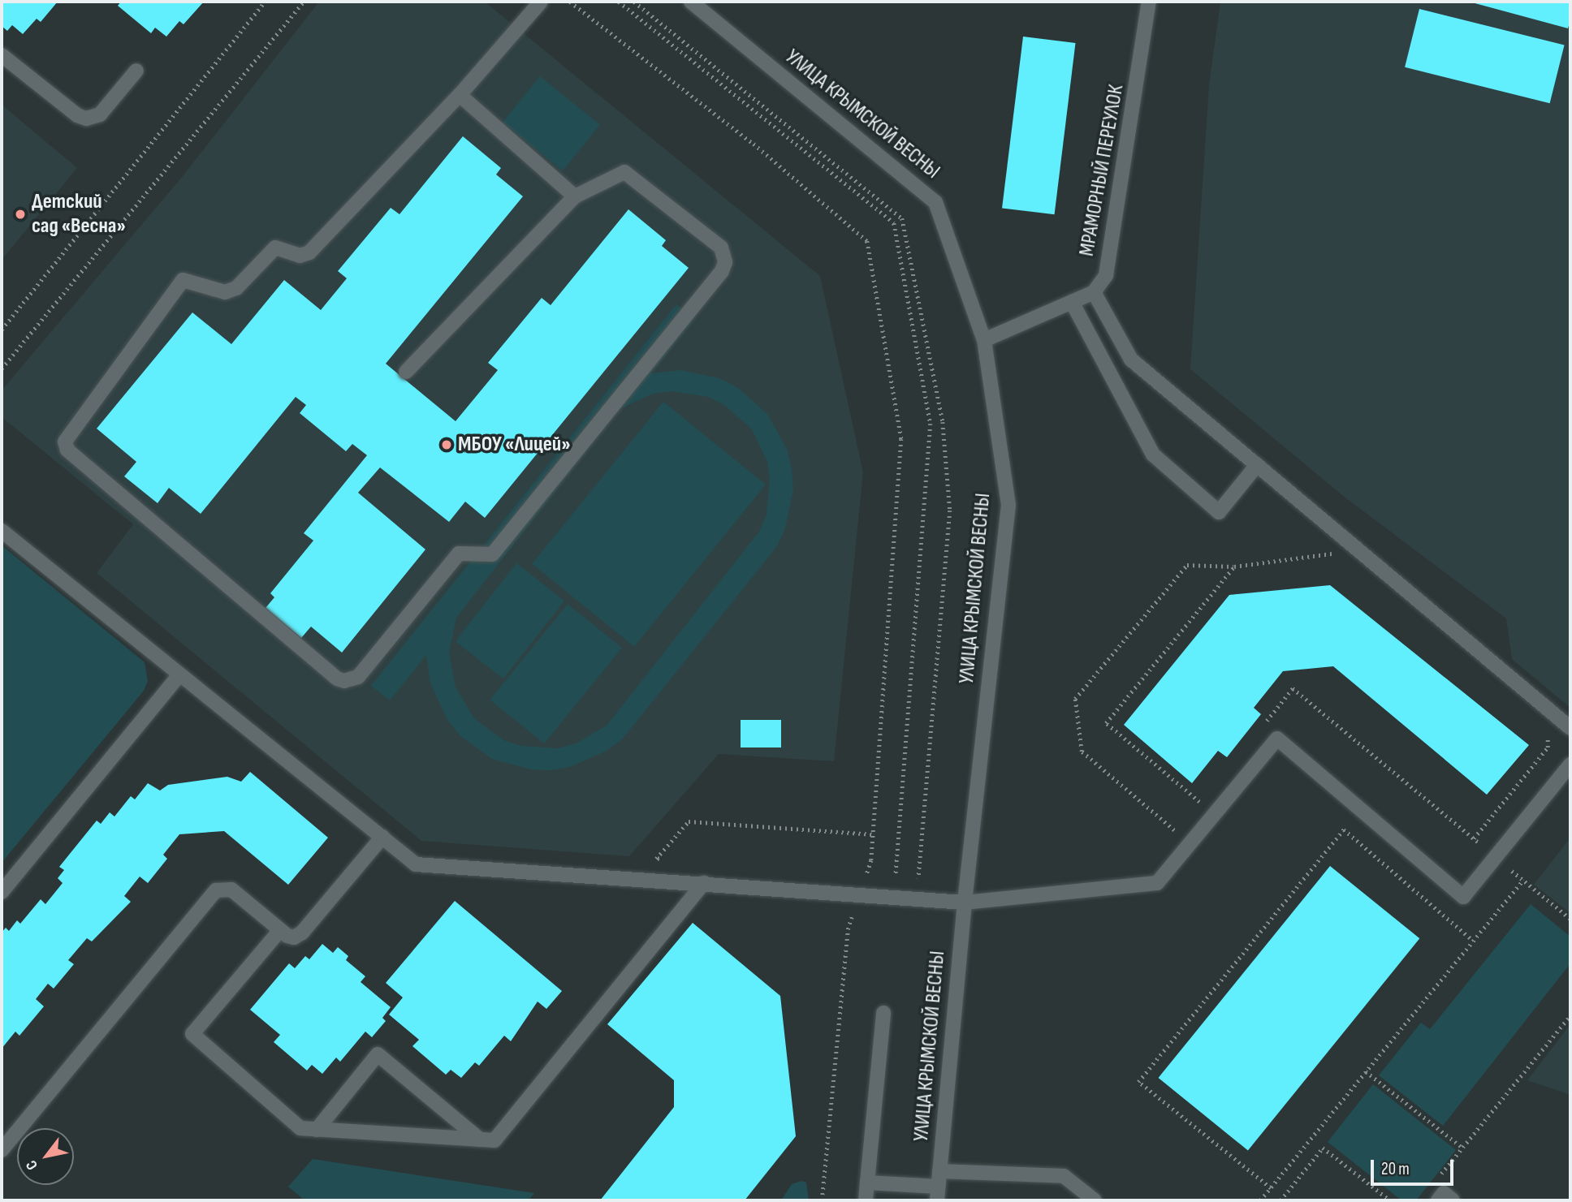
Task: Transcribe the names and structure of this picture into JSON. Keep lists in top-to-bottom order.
{
  "streets": {
    "street": ["УЛИЦА КРЫМСКОЙ ВЕСНЫ", "МРАМОРНЫЙ ПЕРЕУЛОК"]
  },
  "places": ["Детский сад «Весна»", "МБОУ «Лицей»"],
  "scale_bar": "20 m",
  "north": "bottom left"
}
